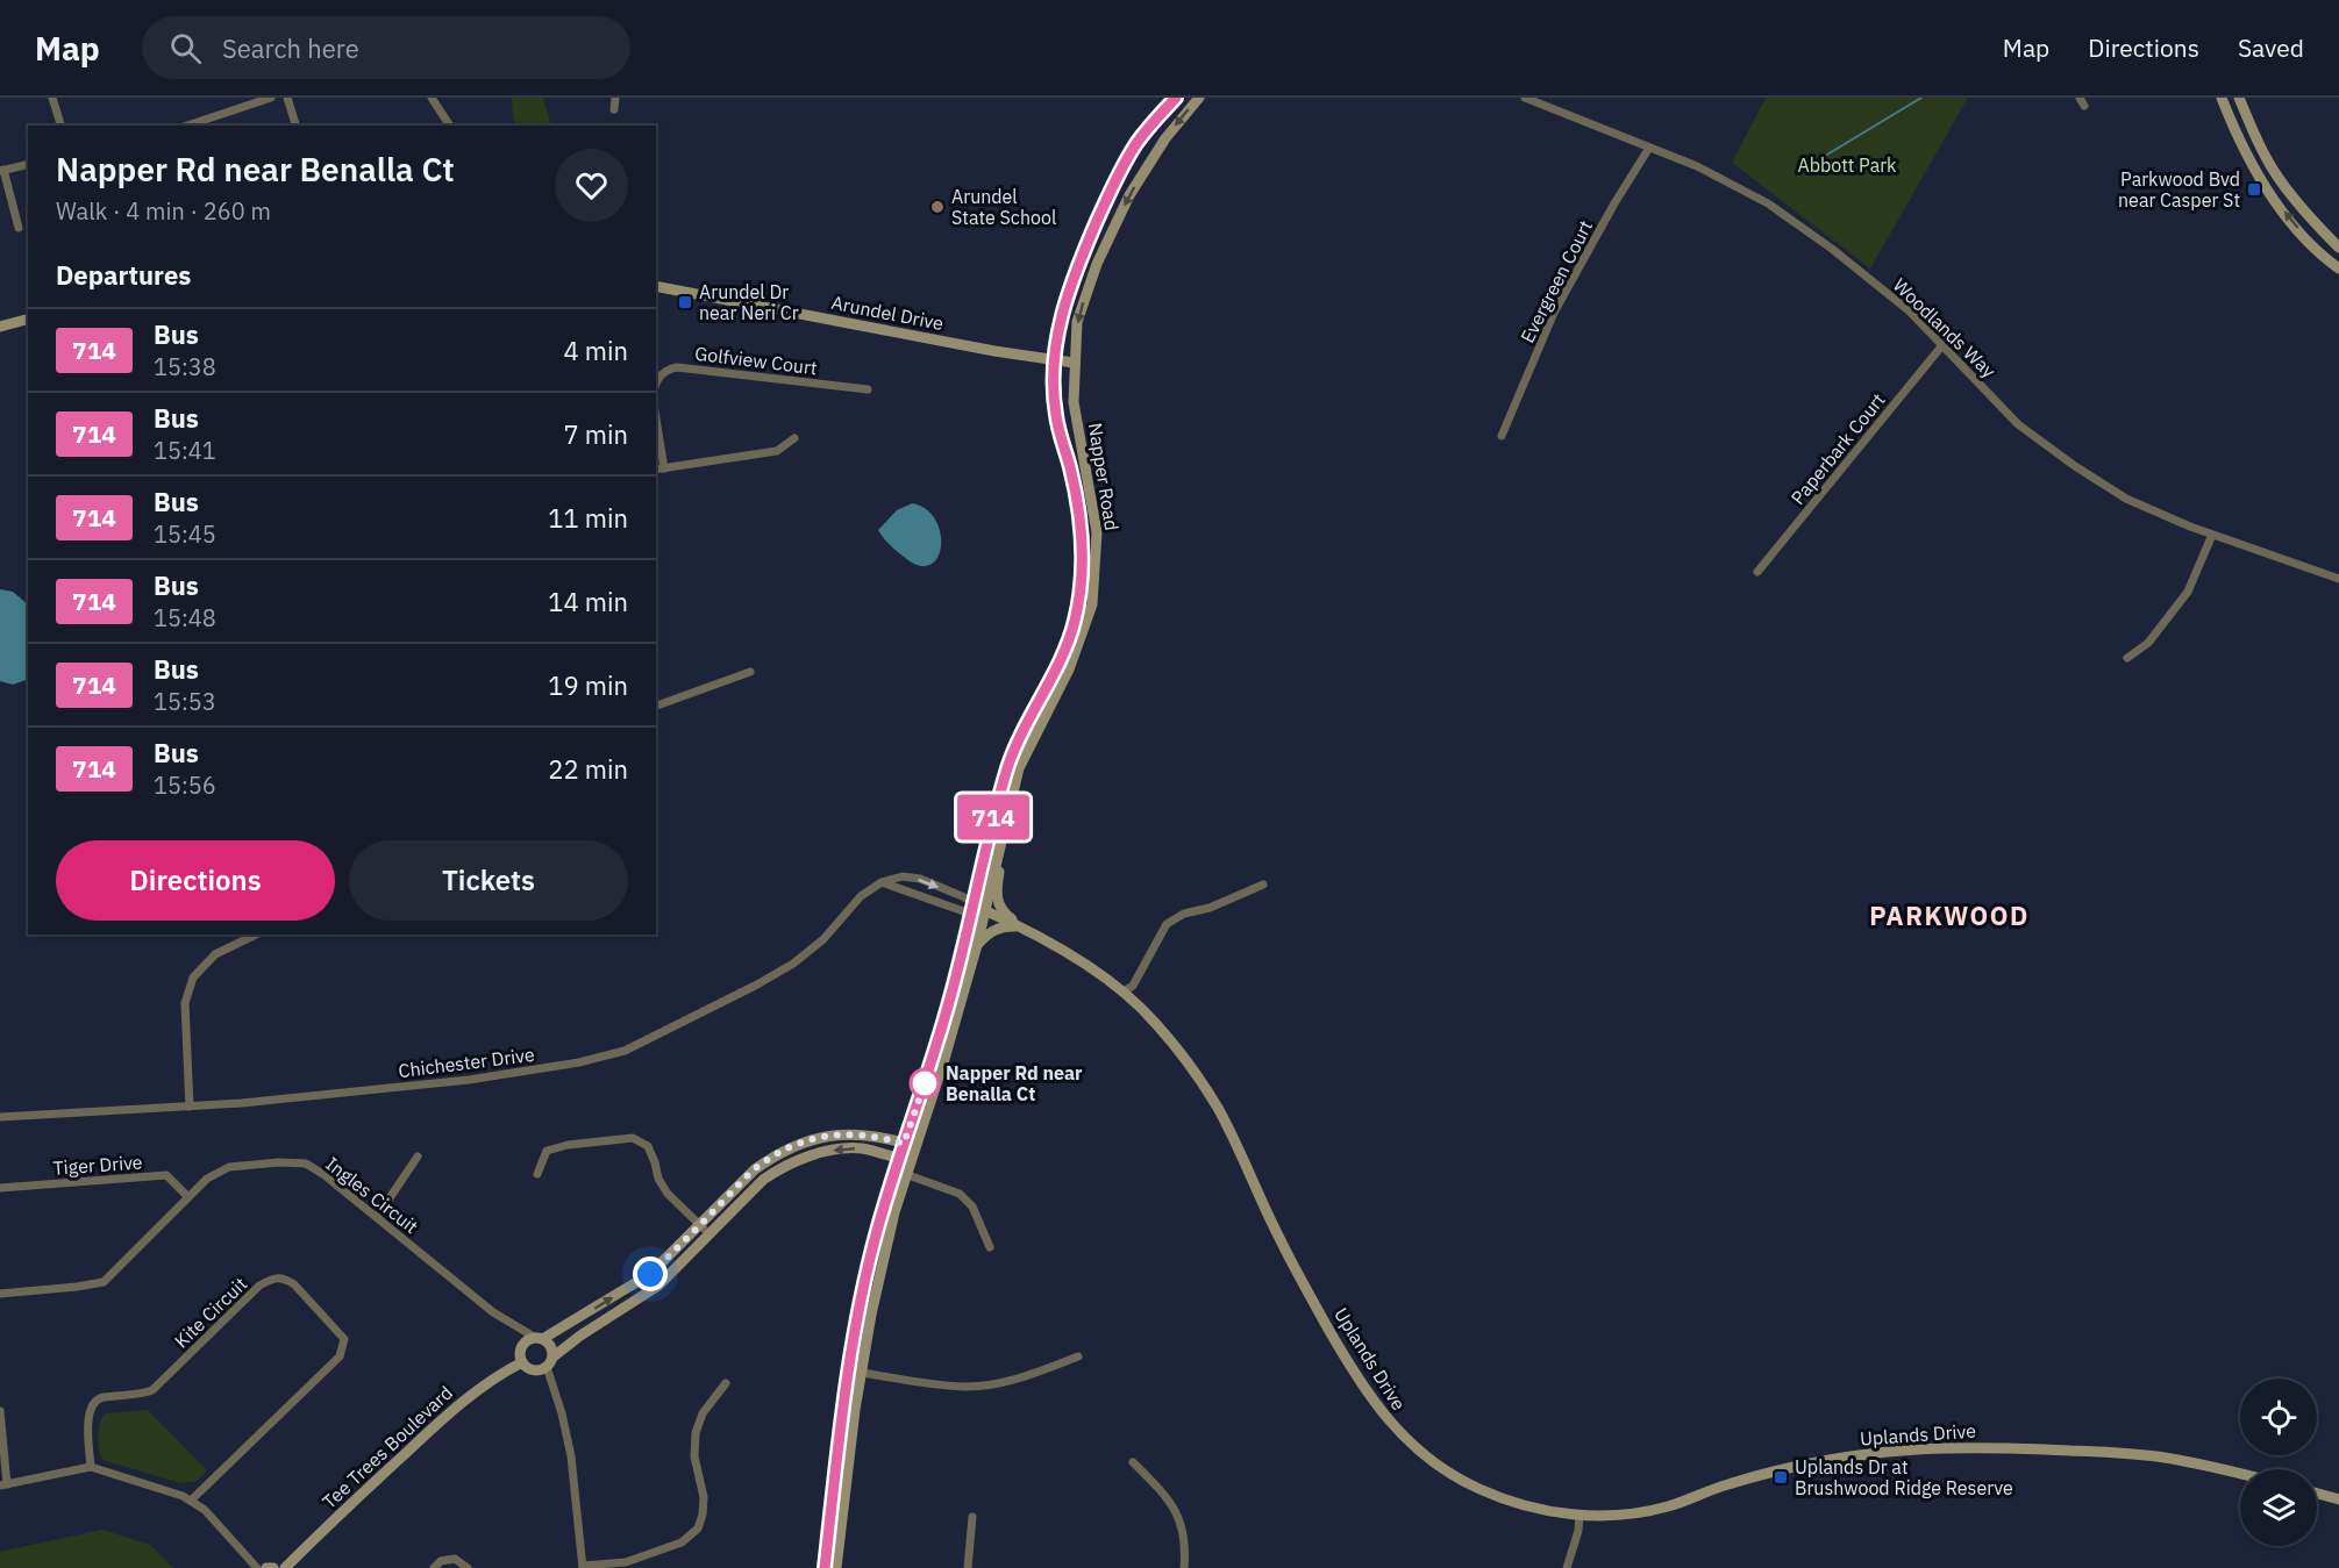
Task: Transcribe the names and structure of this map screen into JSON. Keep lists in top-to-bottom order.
{
  "streets": {
    "main road": [
      "Arundel Drive",
      "Napper Road",
      "Uplands Drive",
      "Tee Trees Boulevard"
    ],
    "street": [
      "Evergreen Court",
      "Woodlands Way",
      "Golfview Court",
      "Paperbark Court",
      "Chichester Drive",
      "Tiger Drive",
      "Ingles Circuit",
      "Kite Circuit"
    ]
  },
  "crossings": [
    ["Evergreen Court", "Woodlands Way"],
    ["Arundel Drive", "Napper Road"],
    ["Woodlands Way", "Paperbark Court"],
    ["Napper Road", "Uplands Drive"],
    ["Tiger Drive", "Ingles Circuit"],
    ["Ingles Circuit", "Tee Trees Boulevard"]
  ],
  "districts": ["PARKWOOD"],
  "parks": ["Abbott Park"],
  "places": {
    "transit": ["Parkwood Bvd near Casper St", "Arundel Dr near Neri Cr", "Uplands Dr at Brushwood Ridge Reserve"],
    "other": ["Arundel State School", "Napper Rd near Benalla Ct"]
  },
  "lines": ["bus line 714"],
  "page": {
    "header": "Map",
    "search": "Search here",
    "nav": ["Map", "Directions", "Saved"],
    "on_map": "714",
    "heading": [
      ["Napper Rd near Benalla Ct", "Walk · 4 min · 260 m"],
      "Departures"
    ],
    "list": [
      {
        "mark": "714",
        "name": "Bus",
        "note": "15:38",
        "value": "4 min"
      },
      {
        "mark": "714",
        "name": "Bus",
        "note": "15:41",
        "value": "7 min"
      },
      {
        "mark": "714",
        "name": "Bus",
        "note": "15:45",
        "value": "11 min"
      },
      {
        "mark": "714",
        "name": "Bus",
        "note": "15:48",
        "value": "14 min"
      },
      {
        "mark": "714",
        "name": "Bus",
        "note": "15:53",
        "value": "19 min"
      },
      {
        "mark": "714",
        "name": "Bus",
        "note": "15:56",
        "value": "22 min"
      }
    ],
    "buttons": ["Directions", "Tickets"]
  }
}
